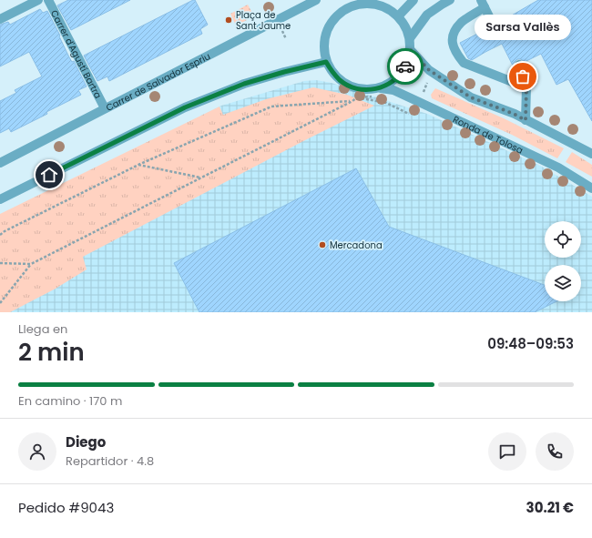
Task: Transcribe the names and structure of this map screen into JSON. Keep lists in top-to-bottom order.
{
  "streets": {
    "street": ["Carrer d'Agustí Bartra", "Carrer de Salvador Espriu", "Ronda de Tolosa"]
  },
  "crossings": [
    ["Carrer d'Agustí Bartra", "Carrer de Salvador Espriu"]
  ],
  "places": ["Plaça de Sant Jaume", "Sarsa Vallès", "Mercadona"],
  "page": {
    "bubble": "Sarsa Vallès",
    "heading": ["2 min", "Llega en", "09:48–09:53"],
    "panel": [
      "Diego",
      "Repartidor · 4.8",
      "Pedido #9043",
      "30.21 €"
    ],
    "bar": "En camino · 170 m"
  }
}
